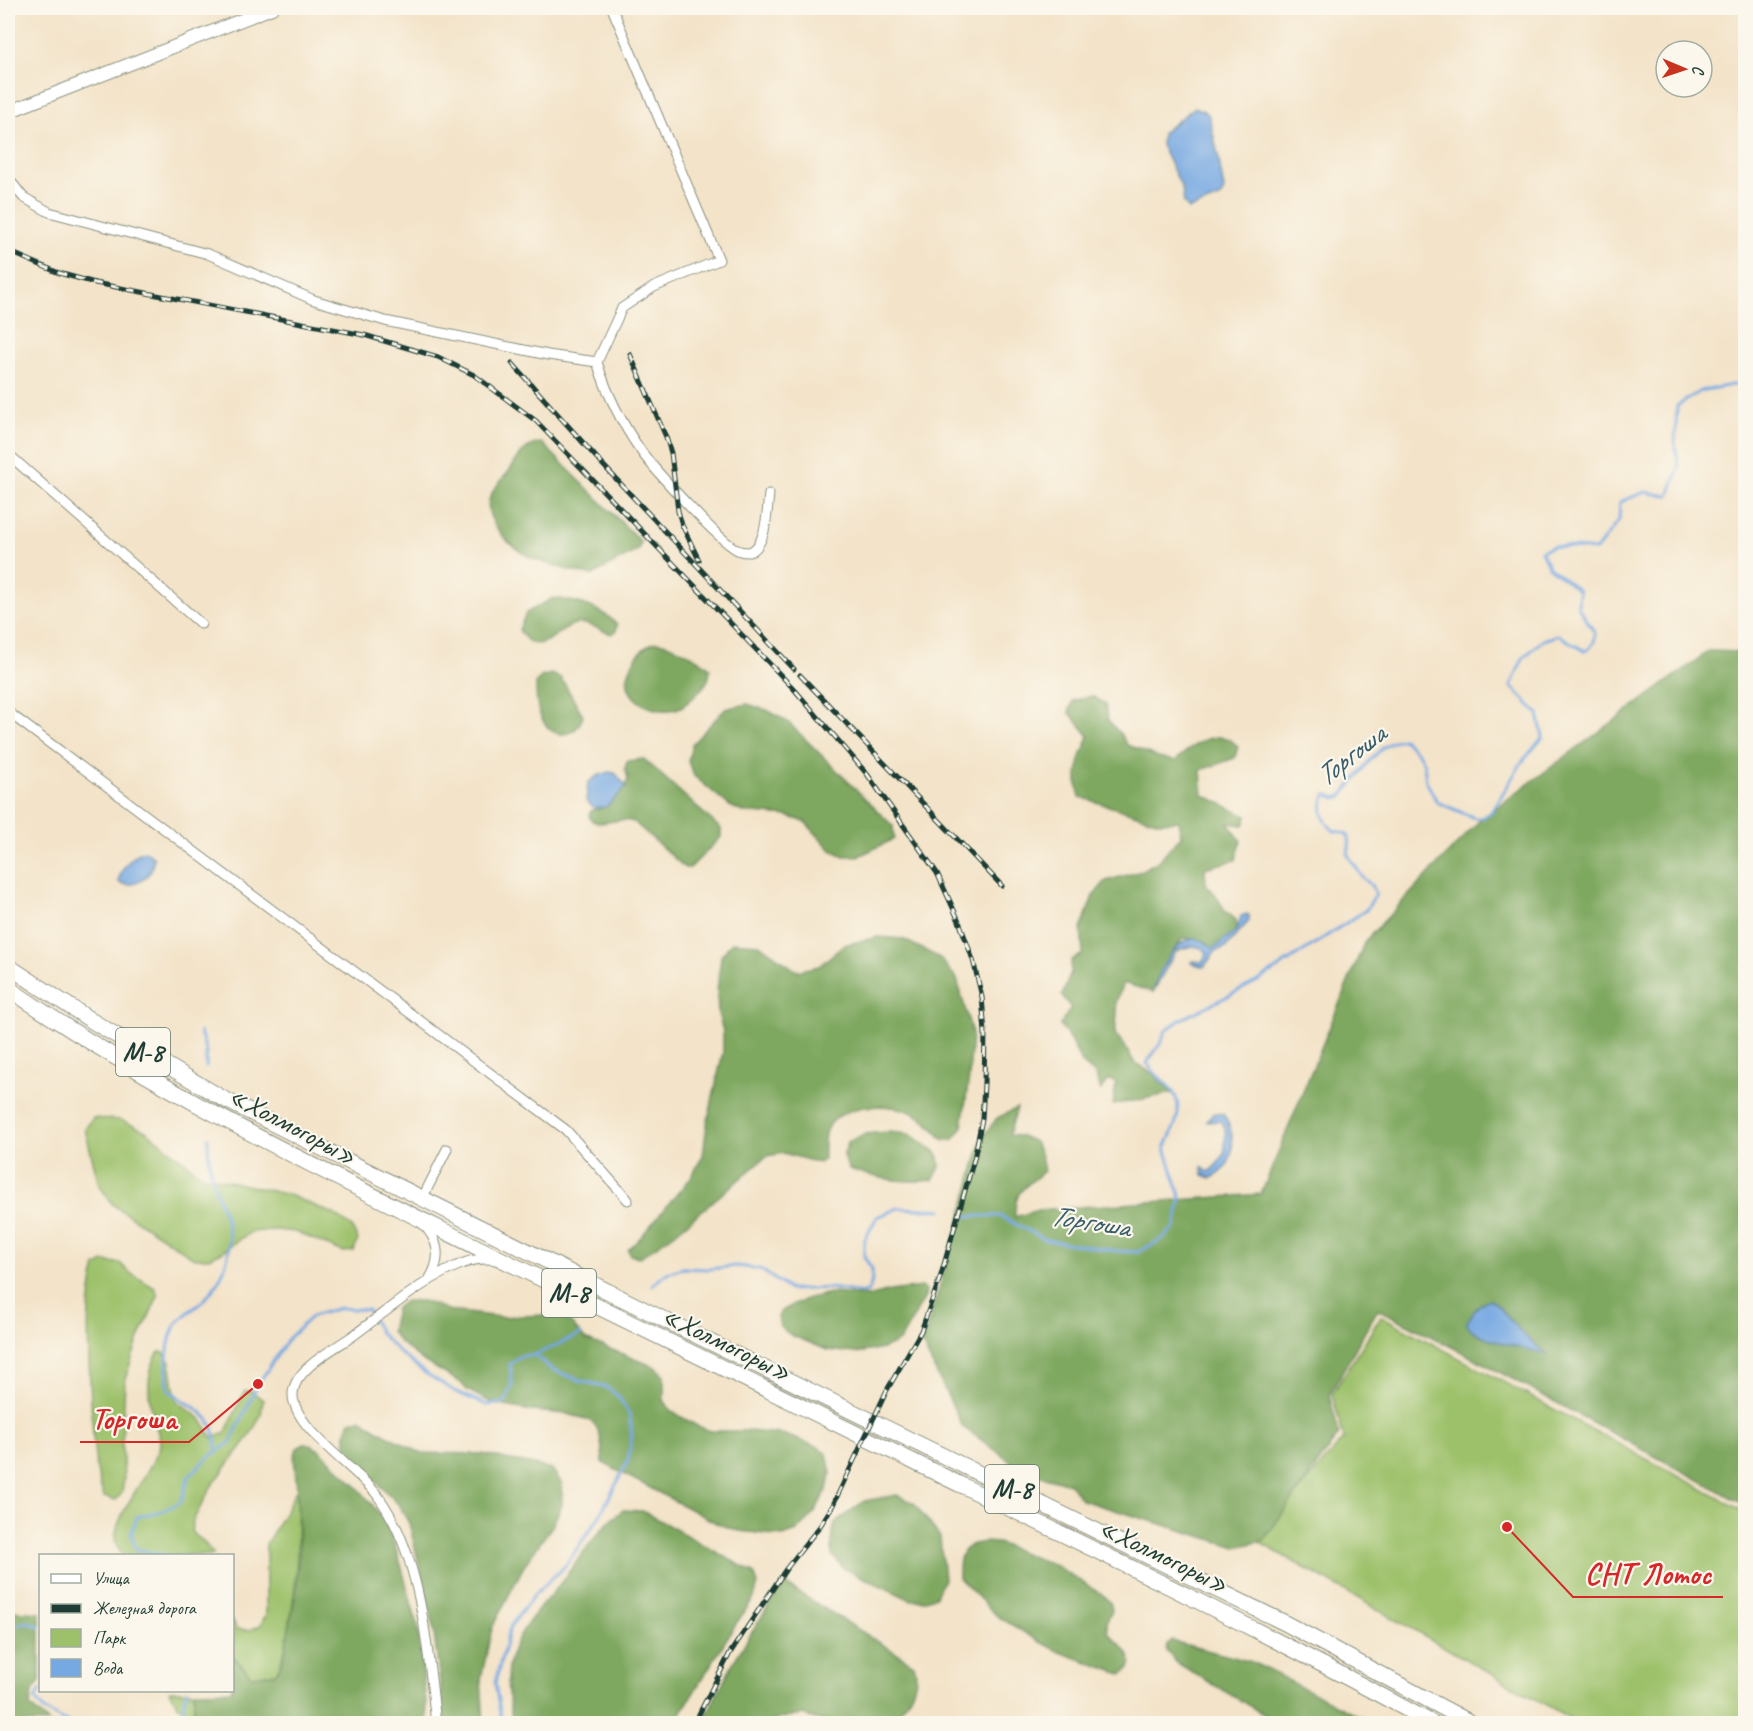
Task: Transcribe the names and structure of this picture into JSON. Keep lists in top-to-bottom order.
{
  "streets": {
    "highway": ["М-8", "«Холмогоры»"]
  },
  "water": ["Торгоша"],
  "places": ["Торгоша", "СНТ Лотос"],
  "legend": [
    "Улица",
    "Железная дорога",
    "Парк",
    "Вода"
  ],
  "north": "right"
}
